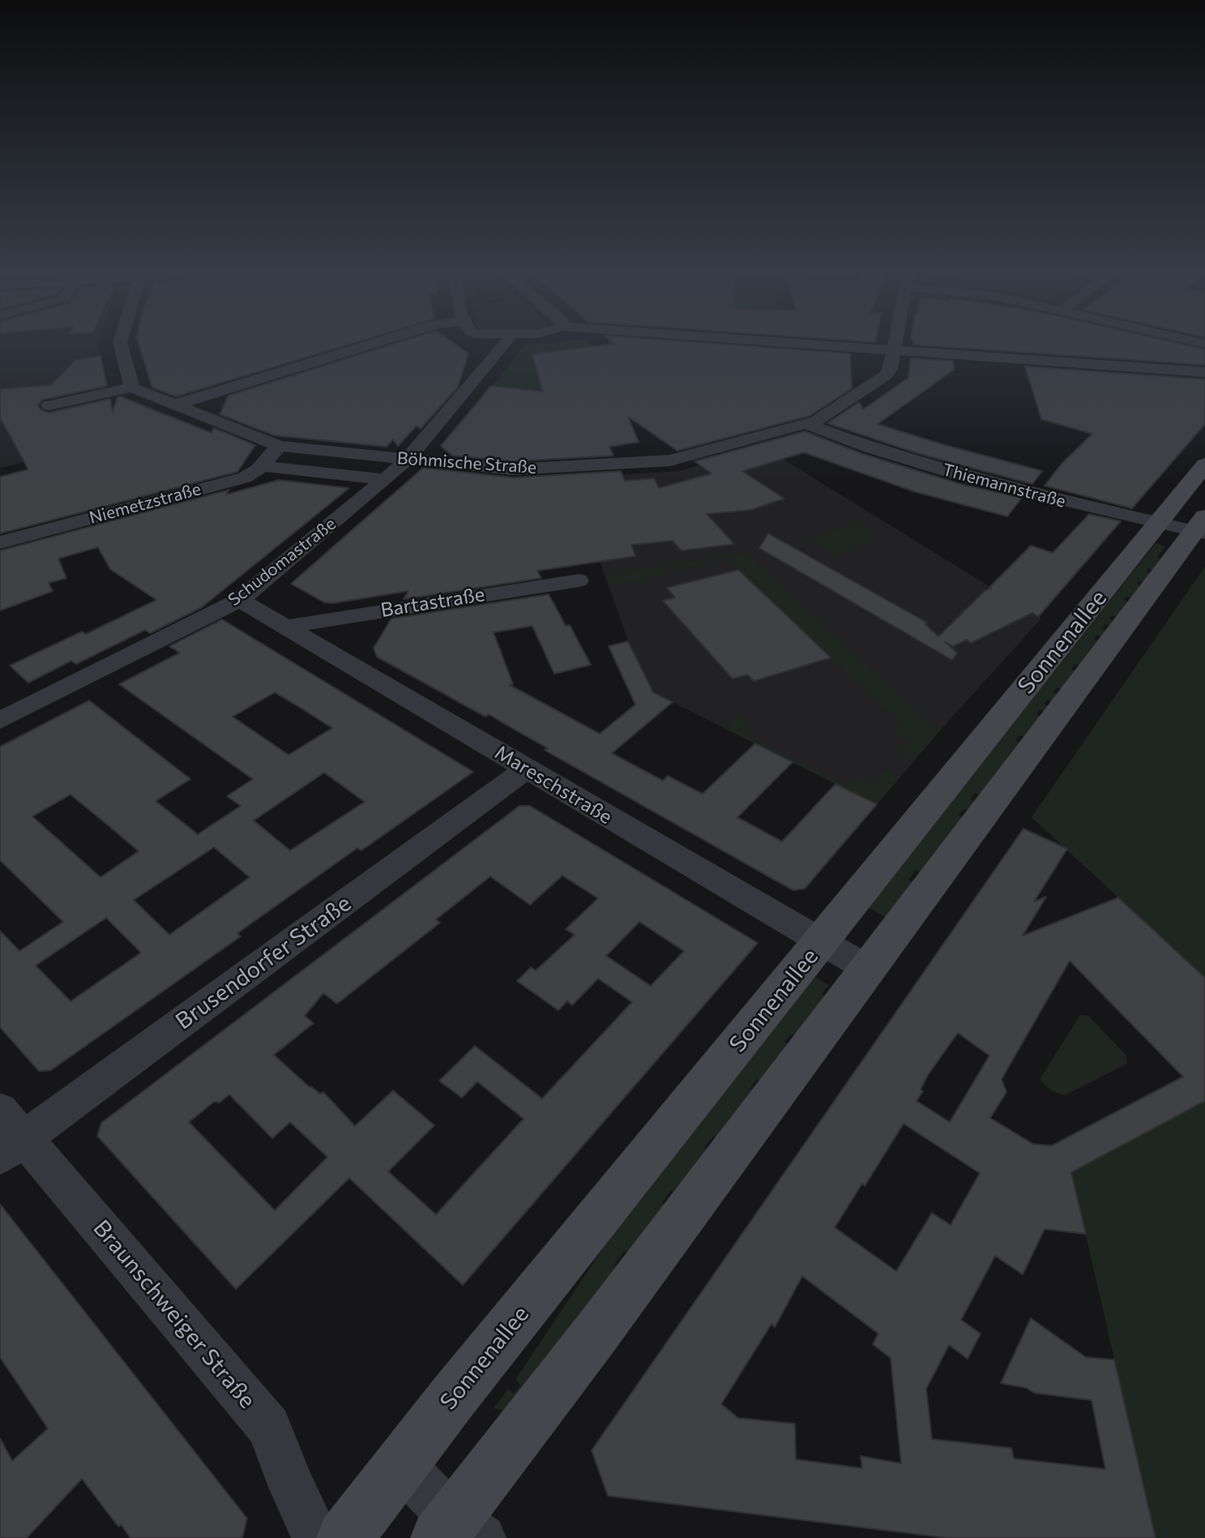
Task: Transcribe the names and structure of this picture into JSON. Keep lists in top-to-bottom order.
{
  "streets": {
    "main road": ["Sonnenallee"],
    "street": [
      "Böhmische Straße",
      "Thiemannstraße",
      "Niemetzstraße",
      "Schudomastraße",
      "Bartastraße",
      "Mareschstraße",
      "Brusendorfer Straße",
      "Braunschweiger Straße"
    ]
  },
  "crossings": [
    ["Böhmische Straße", "Thiemannstraße"],
    ["Böhmische Straße", "Niemetzstraße"],
    ["Böhmische Straße", "Schudomastraße"],
    ["Thiemannstraße", "Sonnenallee"],
    ["Schudomastraße", "Mareschstraße"],
    ["Bartastraße", "Mareschstraße"],
    ["Sonnenallee", "Mareschstraße"],
    ["Mareschstraße", "Brusendorfer Straße"],
    ["Brusendorfer Straße", "Braunschweiger Straße"]
  ]
}
